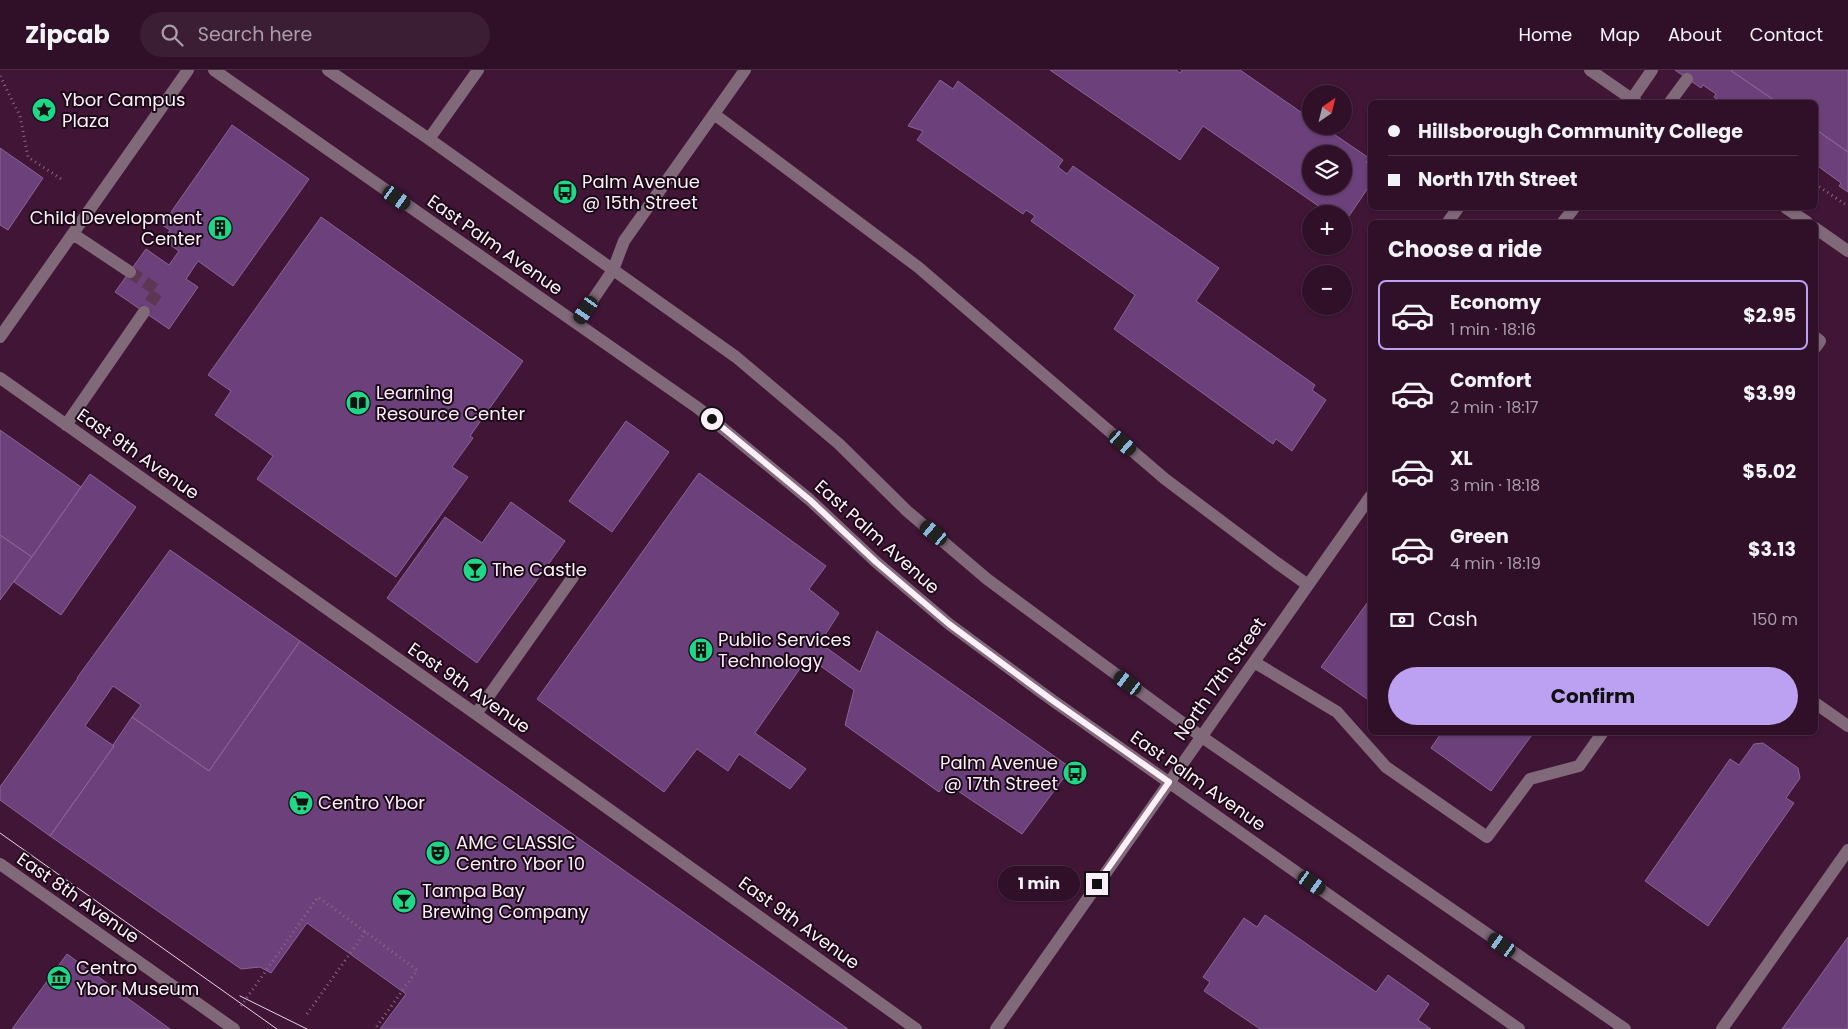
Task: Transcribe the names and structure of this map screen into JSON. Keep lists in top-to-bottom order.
{
  "streets": {
    "street": [
      "East Palm Avenue",
      "East 9th Avenue",
      "North 17th Street",
      "East 8th Avenue"
    ]
  },
  "crossings": [
    ["East Palm Avenue", "North 17th Street"]
  ],
  "places": {
    "place": ["Ybor Campus Plaza"],
    "bus stop": ["Palm Avenue @ 15th Street", "Palm Avenue @ 17th Street"],
    "building": ["Child Development Center", "Public Services Technology"],
    "library": ["Learning Resource Center"],
    "bar": ["The Castle", "Tampa Bay Brewing Company"],
    "supermarket": ["Centro Ybor"],
    "theatre": ["AMC CLASSIC Centro Ybor 10"],
    "museum": ["Centro Ybor Museum"]
  },
  "north": "top right",
  "page": {
    "header": "Zipcab",
    "search": "Search here",
    "nav": [
      "Home",
      "Map",
      "About",
      "Contact"
    ],
    "map_buttons": ["+", "−"],
    "banner": ["Hillsborough Community College", "North 17th Street"],
    "heading": "Choose a ride",
    "list": [
      {
        "name": "Economy",
        "note": "1 min · 18:16",
        "value": "$2.95"
      },
      {
        "name": "Comfort",
        "note": "2 min · 18:17",
        "value": "$3.99"
      },
      {
        "name": "XL",
        "note": "3 min · 18:18",
        "value": "$5.02"
      },
      {
        "name": "Green",
        "note": "4 min · 18:19",
        "value": "$3.13"
      }
    ],
    "pay": ["Cash", "150 m"],
    "buttons": "Confirm",
    "bubble": "1 min"
  }
}
